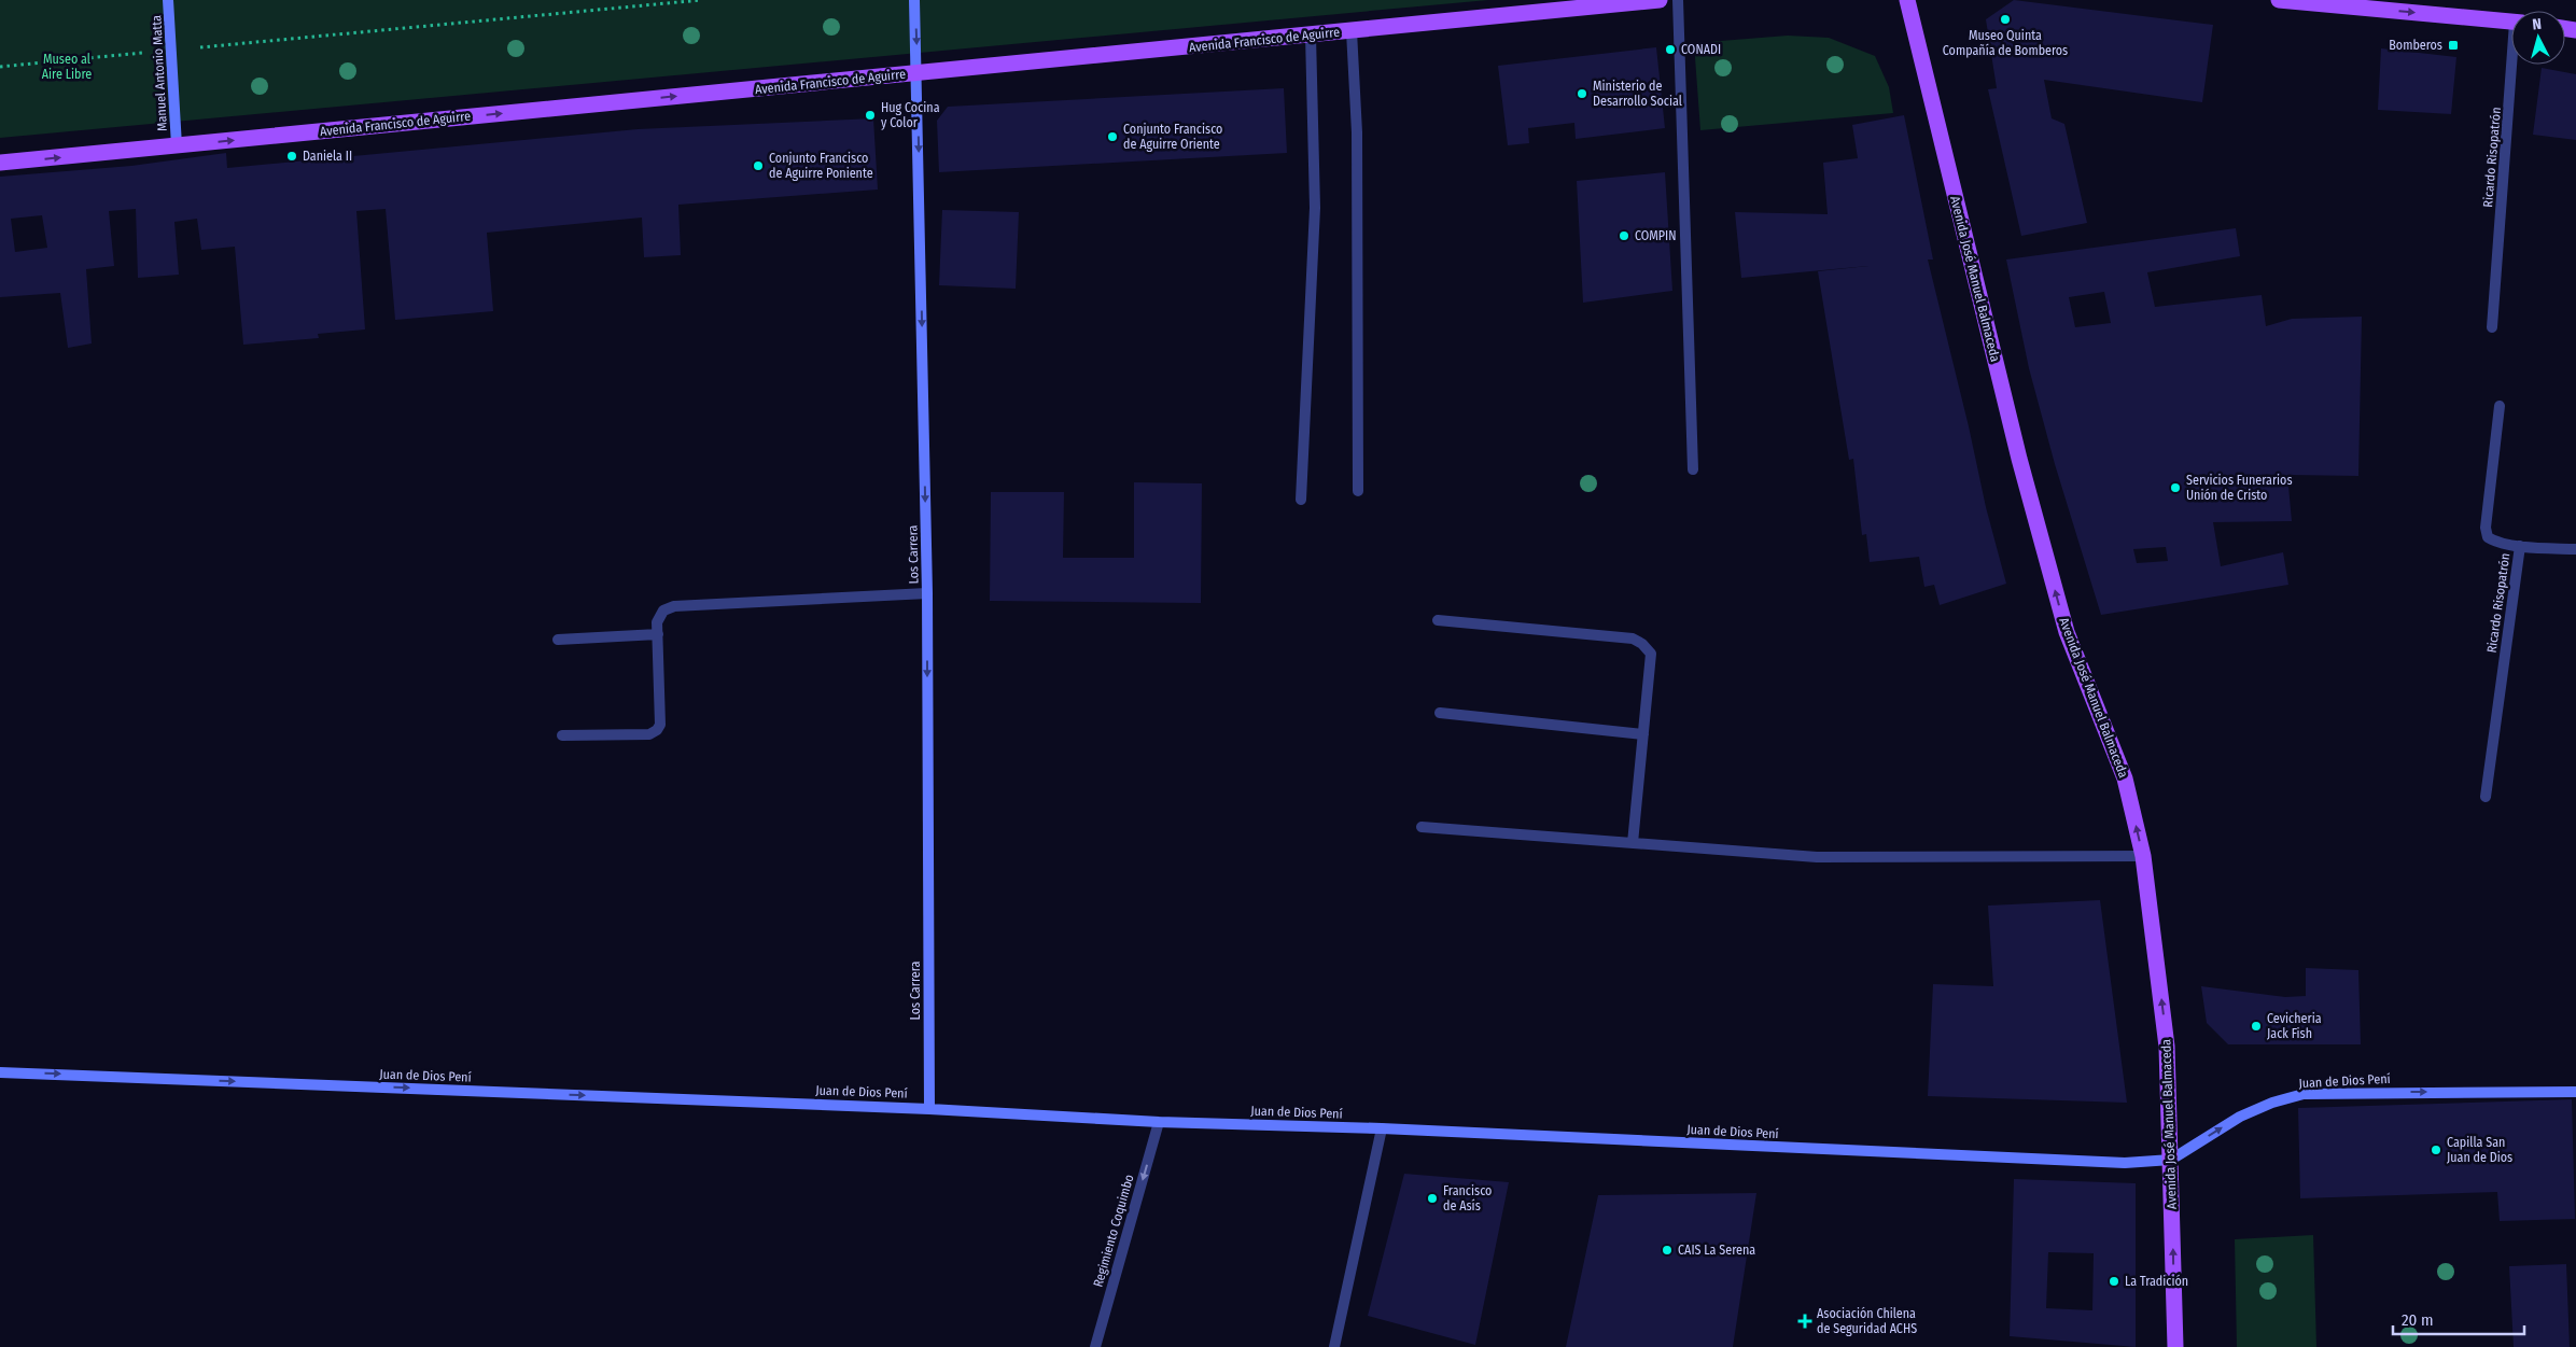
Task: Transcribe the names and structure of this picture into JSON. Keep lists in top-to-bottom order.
{
  "streets": {
    "main road": [
      "Avenida Francisco de Aguirre",
      "Manuel Antonio Matta",
      "Avenida José Manuel Balmaceda",
      "Los Carrera",
      "Juan de Dios Pení"
    ],
    "street": ["Ricardo Risopatrón", "Regimiento Coquimbo"]
  },
  "crossings": [
    ["Avenida Francisco de Aguirre", "Manuel Antonio Matta"],
    ["Avenida Francisco de Aguirre", "Los Carrera"],
    ["Avenida José Manuel Balmaceda", "Juan de Dios Pení"],
    ["Los Carrera", "Juan de Dios Pení"],
    ["Juan de Dios Pení", "Regimiento Coquimbo"]
  ],
  "one_way": [
    "Avenida Francisco de Aguirre",
    "Avenida José Manuel Balmaceda",
    "Los Carrera",
    "Juan de Dios Pení",
    "Regimiento Coquimbo"
  ],
  "parks": ["Museo al Aire Libre"],
  "places": {
    "other": [
      "Museo Quinta Compañía de Bomberos",
      "CONADI",
      "Ministerio de Desarrollo Social",
      "Hug Cocina y Color",
      "Conjunto Francisco de Aguirre Oriente",
      "Daniela II",
      "Conjunto Francisco de Aguirre Poniente",
      "COMPIN",
      "Servicios Funerarios Unión de Cristo",
      "Cevicheria Jack Fish",
      "Capilla San Juan de Dios",
      "Francisco de Asís",
      "CAIS La Serena",
      "La Tradición"
    ],
    "transit": ["Bomberos"],
    "health": ["Asociación Chilena de Seguridad ACHS"]
  },
  "scale_bar": "20 m",
  "north": "top"
}
